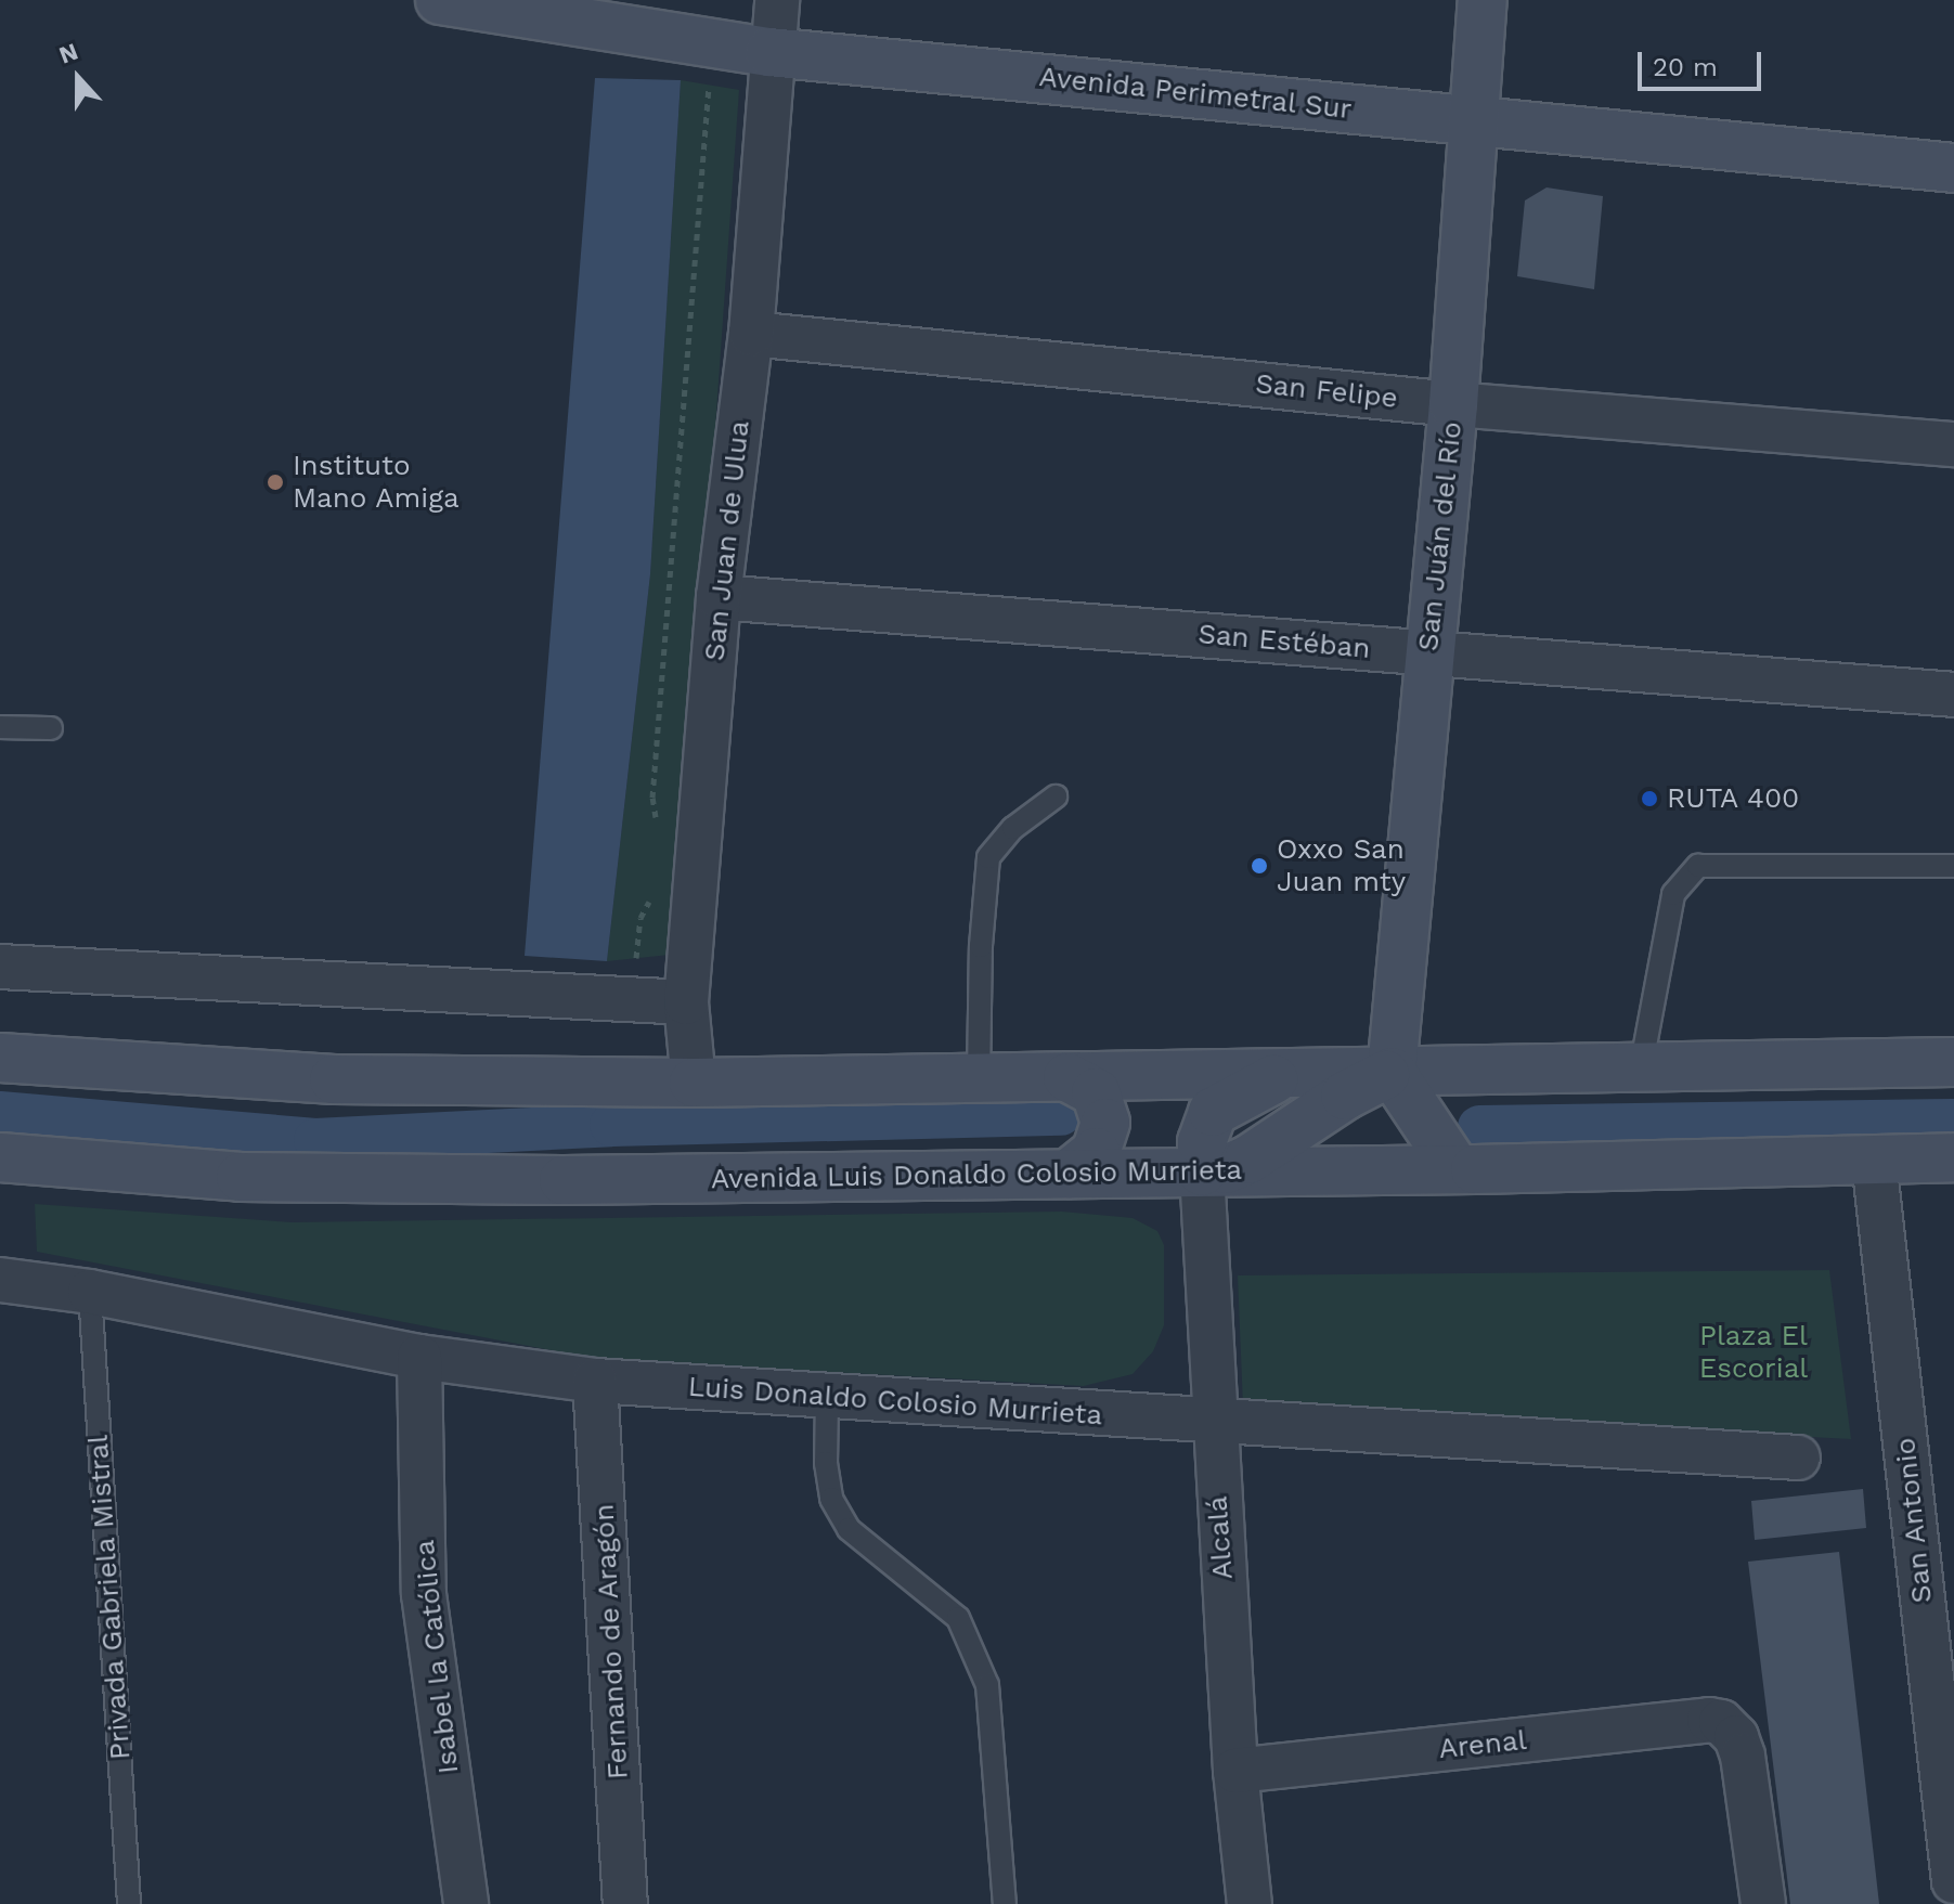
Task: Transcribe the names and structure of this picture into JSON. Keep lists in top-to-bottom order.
{
  "streets": {
    "main road": ["Avenida Perimetral Sur", "San Juán del Río", "Avenida Luis Donaldo Colosio Murrieta"],
    "street": [
      "San Felipe",
      "San Juan de Ulua",
      "San Estéban",
      "Luis Donaldo Colosio Murrieta",
      "San Antonio",
      "Alcalá",
      "Fernando de Aragón",
      "Isabel la Católica",
      "Arenal"
    ],
    "lane": ["Privada Gabriela Mistral"]
  },
  "crossings": [
    ["Avenida Perimetral Sur", "San Juán del Río"],
    ["Avenida Perimetral Sur", "San Juan de Ulua"],
    ["San Felipe", "San Juán del Río"],
    ["San Felipe", "San Juan de Ulua"],
    ["San Juán del Río", "San Estéban"],
    ["San Juan de Ulua", "San Estéban"],
    ["Avenida Luis Donaldo Colosio Murrieta", "San Antonio"],
    ["Avenida Luis Donaldo Colosio Murrieta", "Alcalá"],
    ["Luis Donaldo Colosio Murrieta", "Alcalá"],
    ["Luis Donaldo Colosio Murrieta", "Privada Gabriela Mistral"],
    ["Luis Donaldo Colosio Murrieta", "Fernando de Aragón"],
    ["Luis Donaldo Colosio Murrieta", "Isabel la Católica"],
    ["Alcalá", "Arenal"]
  ],
  "parks": ["Plaza El Escorial"],
  "places": ["Instituto Mano Amiga", "RUTA 400", "Oxxo San Juan mty"],
  "scale_bar": "20 m",
  "north": "top"
}
